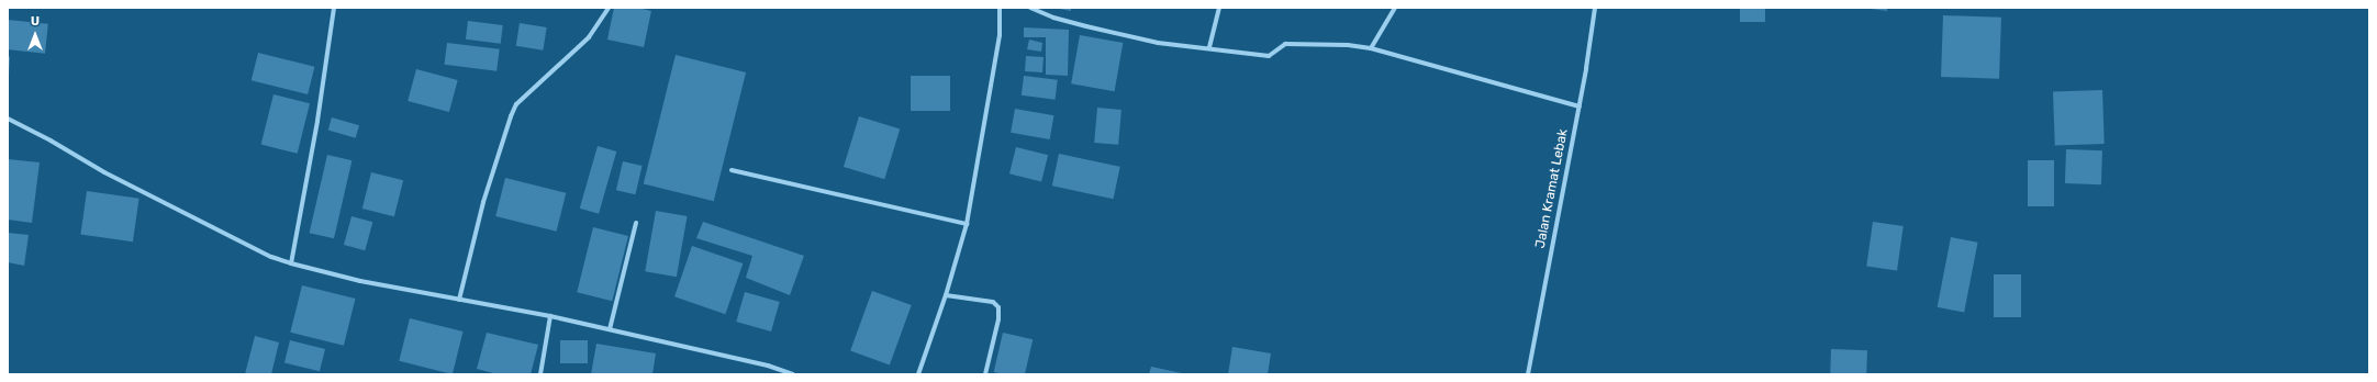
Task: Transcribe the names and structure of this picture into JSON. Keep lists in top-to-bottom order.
{
  "streets": {
    "street": ["Jalan Kramat Lebak"]
  },
  "north": "top"
}
